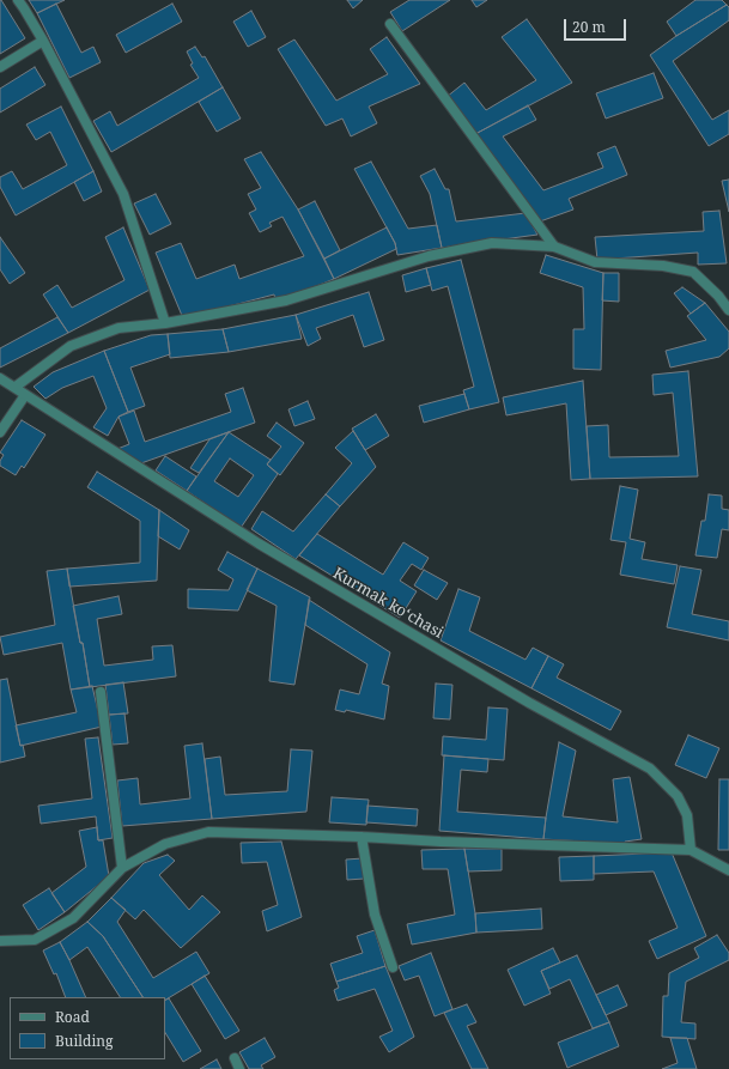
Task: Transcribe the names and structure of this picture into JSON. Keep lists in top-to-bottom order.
{
  "streets": {
    "street": ["Kurmak koʻchasi"]
  },
  "legend": ["Road", "Building"],
  "scale_bar": "20 m"
}
